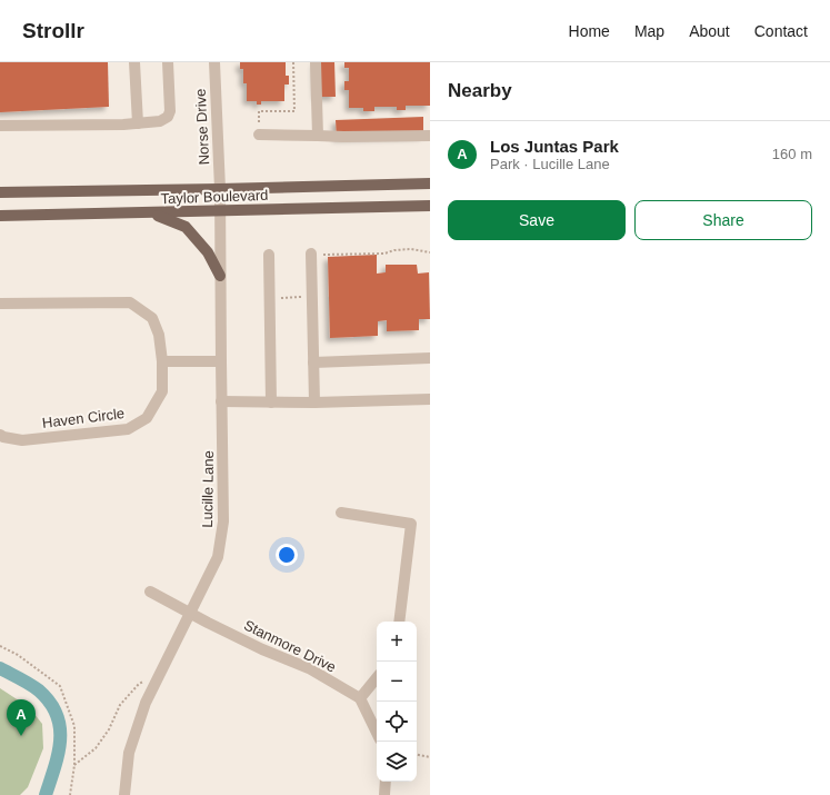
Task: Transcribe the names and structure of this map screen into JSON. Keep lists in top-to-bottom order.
{
  "streets": {
    "main road": ["Taylor Boulevard"],
    "street": [
      "Norse Drive",
      "Haven Circle",
      "Lucille Lane",
      "Stanmore Drive"
    ]
  },
  "crossings": [
    ["Norse Drive", "Taylor Boulevard"],
    ["Norse Drive", "Lucille Lane"],
    ["Taylor Boulevard", "Lucille Lane"],
    ["Lucille Lane", "Stanmore Drive"]
  ],
  "page": {
    "header": "Strollr",
    "nav": [
      "Home",
      "Map",
      "About",
      "Contact"
    ],
    "heading": "Nearby",
    "list": [
      {
        "mark": "A",
        "name": "Los Juntas Park",
        "note": "Park · Lucille Lane",
        "value": "160 m"
      }
    ],
    "buttons": ["Save", "Share"],
    "map_buttons": ["+", "−"],
    "pins": "A"
  }
}
